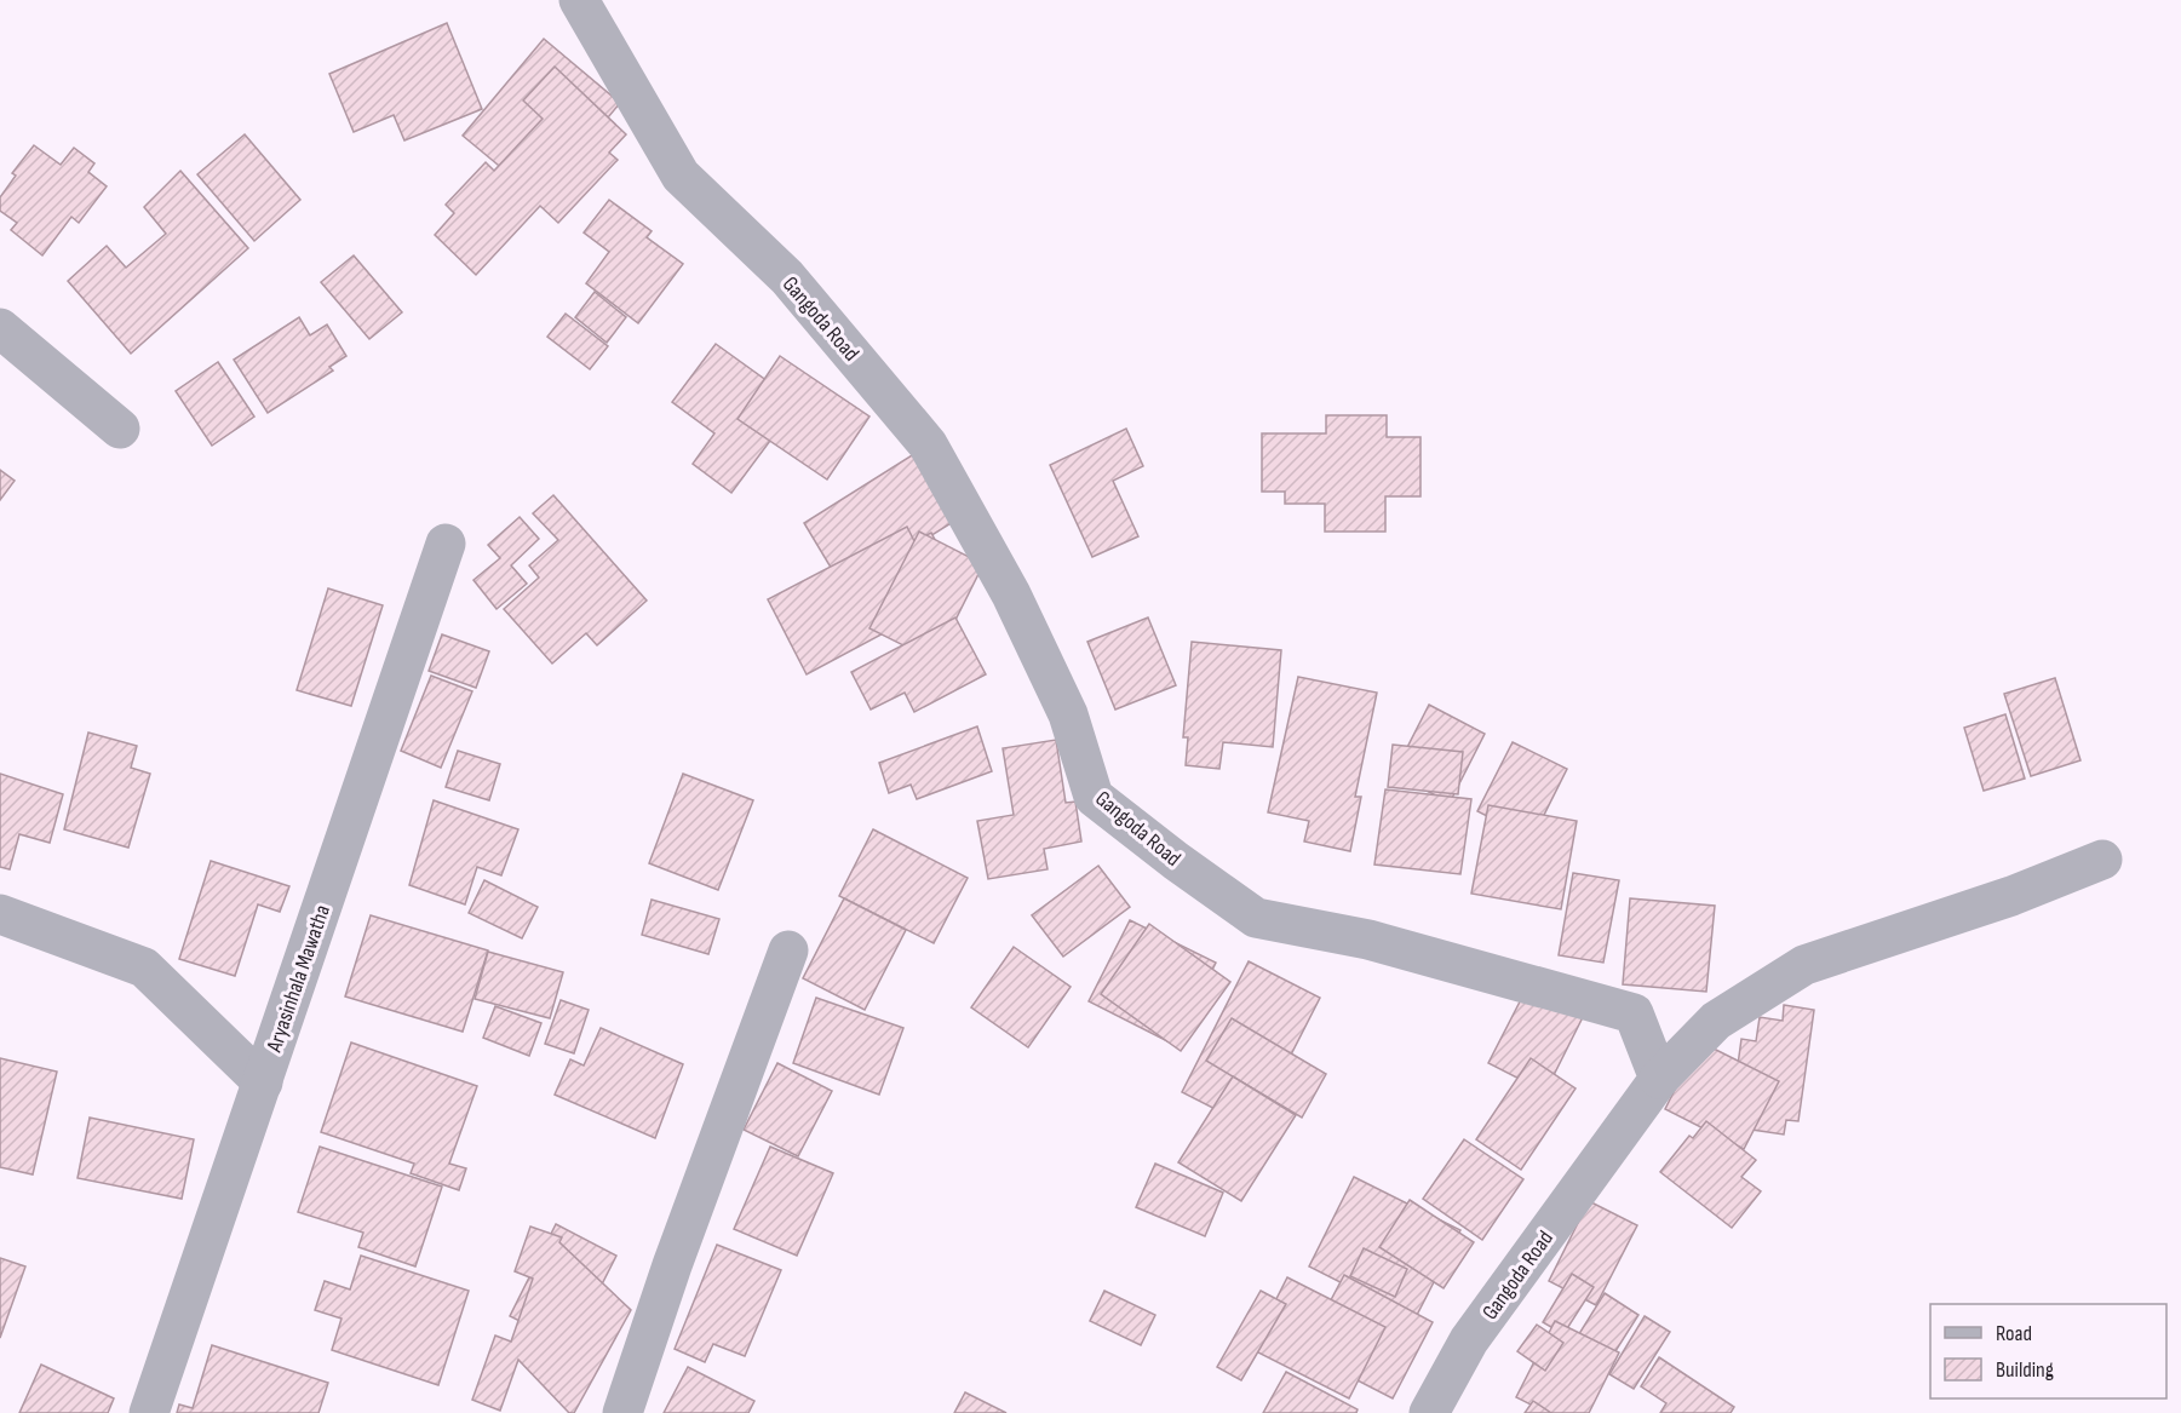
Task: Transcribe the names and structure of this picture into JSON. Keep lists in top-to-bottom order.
{
  "streets": {
    "street": ["Gangoda Road", "Aryasinhala Mawatha"]
  },
  "legend": ["Road", "Building"]
}
